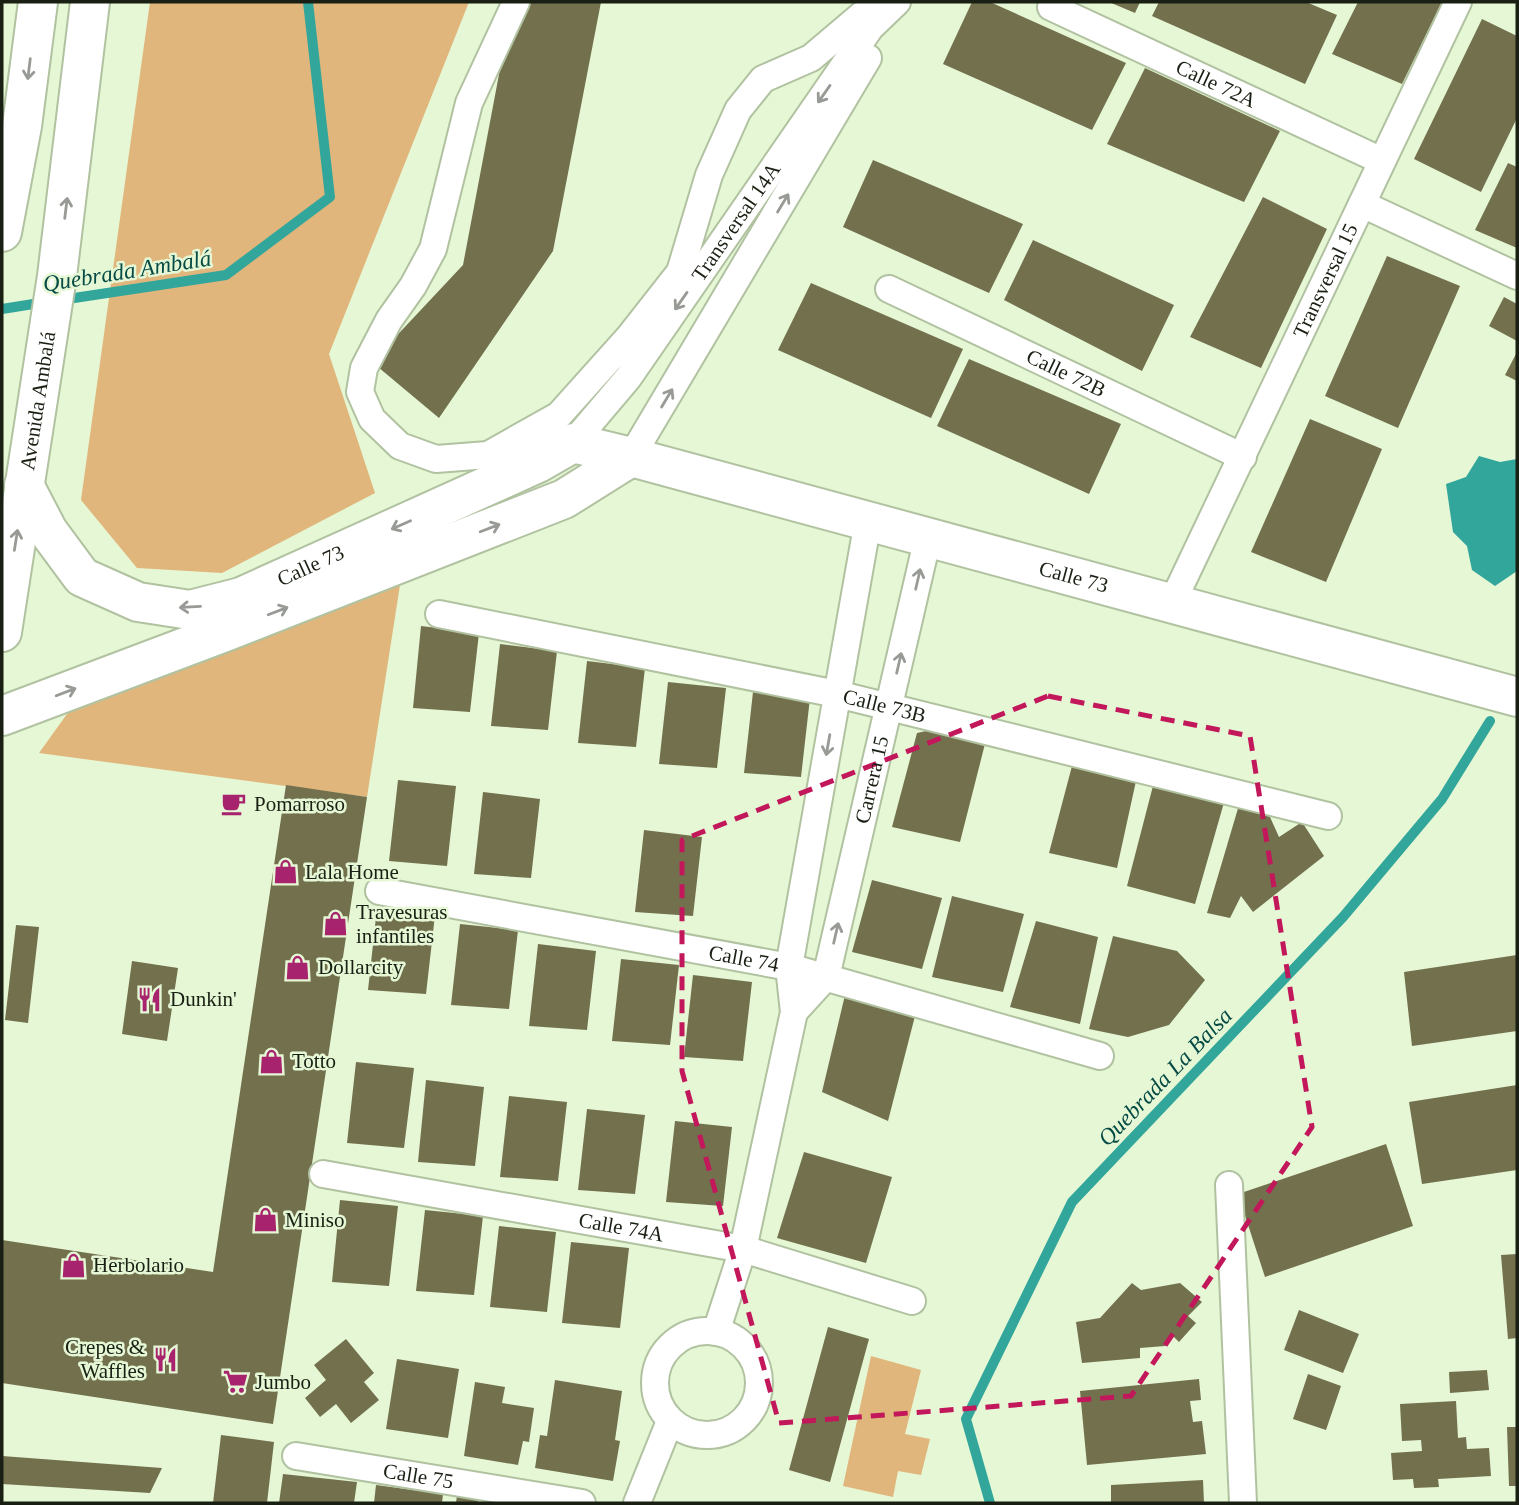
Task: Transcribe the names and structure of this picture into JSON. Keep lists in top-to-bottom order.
{
  "streets": {
    "street": [
      "Calle 72A",
      "Transversal 14A",
      "Transversal 15",
      "Calle 72B",
      "Avenida Ambalá",
      "Calle 73",
      "Calle 73B",
      "Carrera 15",
      "Calle 74",
      "Calle 74A",
      "Calle 75"
    ]
  },
  "crossings": [
    ["Calle 72A", "Transversal 15"],
    ["Transversal 14A", "Calle 73"],
    ["Transversal 15", "Calle 72B"],
    ["Transversal 15", "Calle 73"],
    ["Avenida Ambalá", "Calle 73"],
    ["Calle 73", "Carrera 15"],
    ["Calle 73B", "Carrera 15"],
    ["Carrera 15", "Calle 74"]
  ],
  "water": ["Quebrada Ambalá", "Quebrada La Balsa"],
  "places": {
    "cafe": ["Pomarroso"],
    "shop": [
      "Lala Home",
      "Travesuras infantiles",
      "Dollarcity",
      "Totto",
      "Miniso",
      "Herbolario"
    ],
    "restaurant": ["Dunkin'", "Crepes & Waffles"],
    "supermarket": ["Jumbo"]
  }
}
